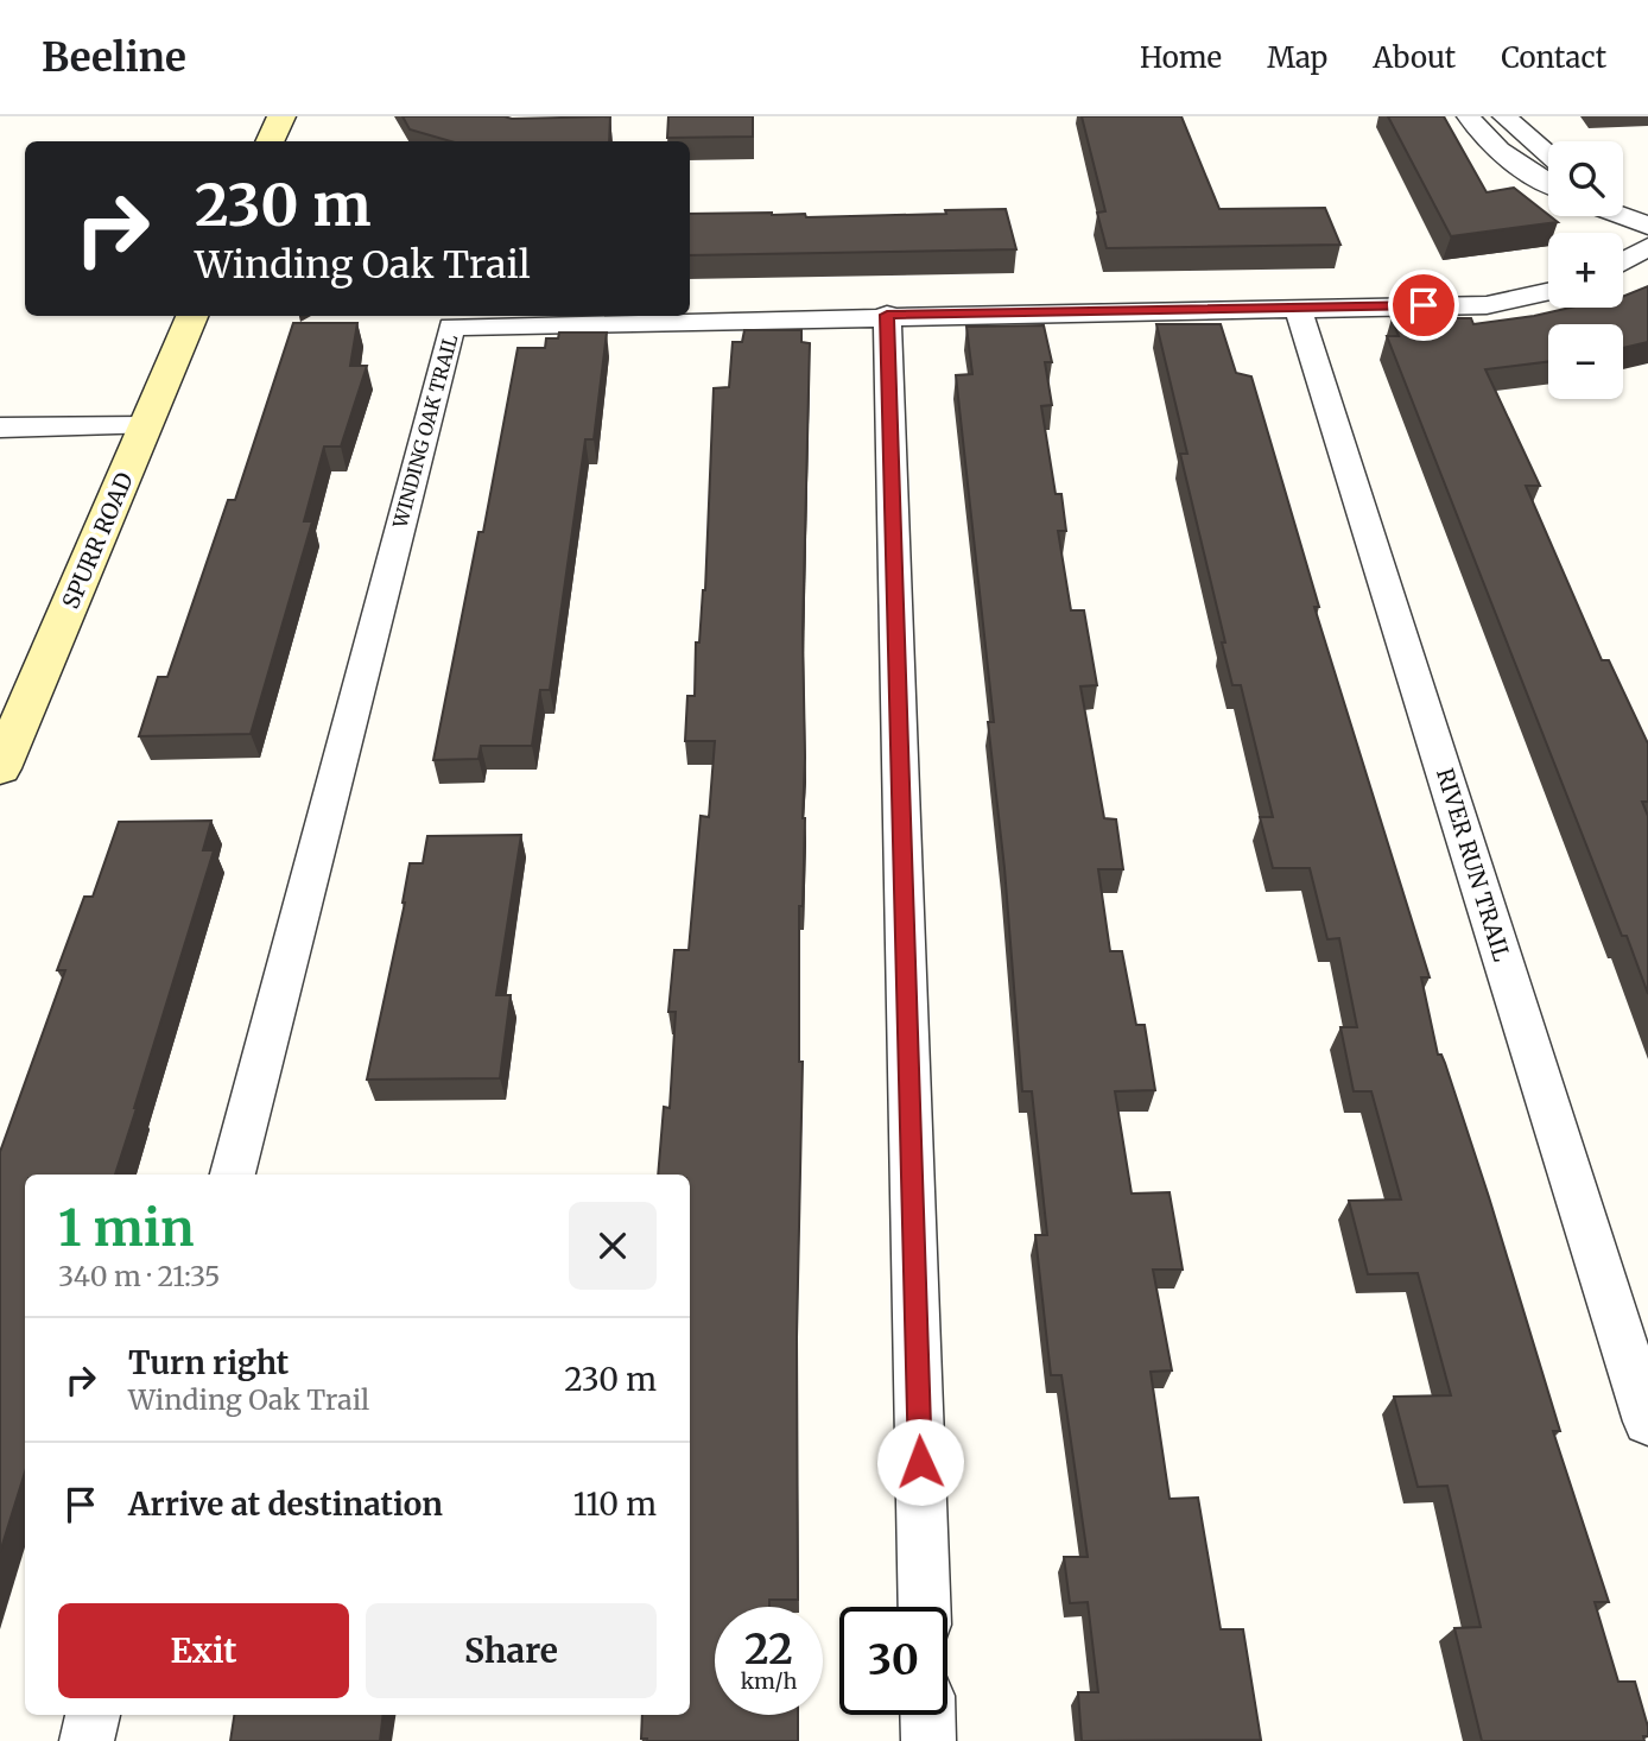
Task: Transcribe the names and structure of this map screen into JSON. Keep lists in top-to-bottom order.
{
  "streets": {
    "street": ["WINDING OAK TRAIL", "SPURR ROAD", "RIVER RUN TRAIL"]
  },
  "crossings": [
    ["WINDING OAK TRAIL", "RIVER RUN TRAIL"]
  ],
  "page": {
    "header": "Beeline",
    "nav": [
      "Home",
      "Map",
      "About",
      "Contact"
    ],
    "map_buttons": ["+", "−"],
    "turn": ["230 m", "Winding Oak Trail"],
    "heading": ["1 min", "340 m · 21:35"],
    "list": [
      {
        "name": "Turn right",
        "note": "Winding Oak Trail",
        "value": "230 m"
      },
      {
        "name": "Arrive at destination",
        "value": "110 m"
      }
    ],
    "buttons": ["Exit", "Share"],
    "speed": "22 km/h",
    "limit": "30"
  }
}
